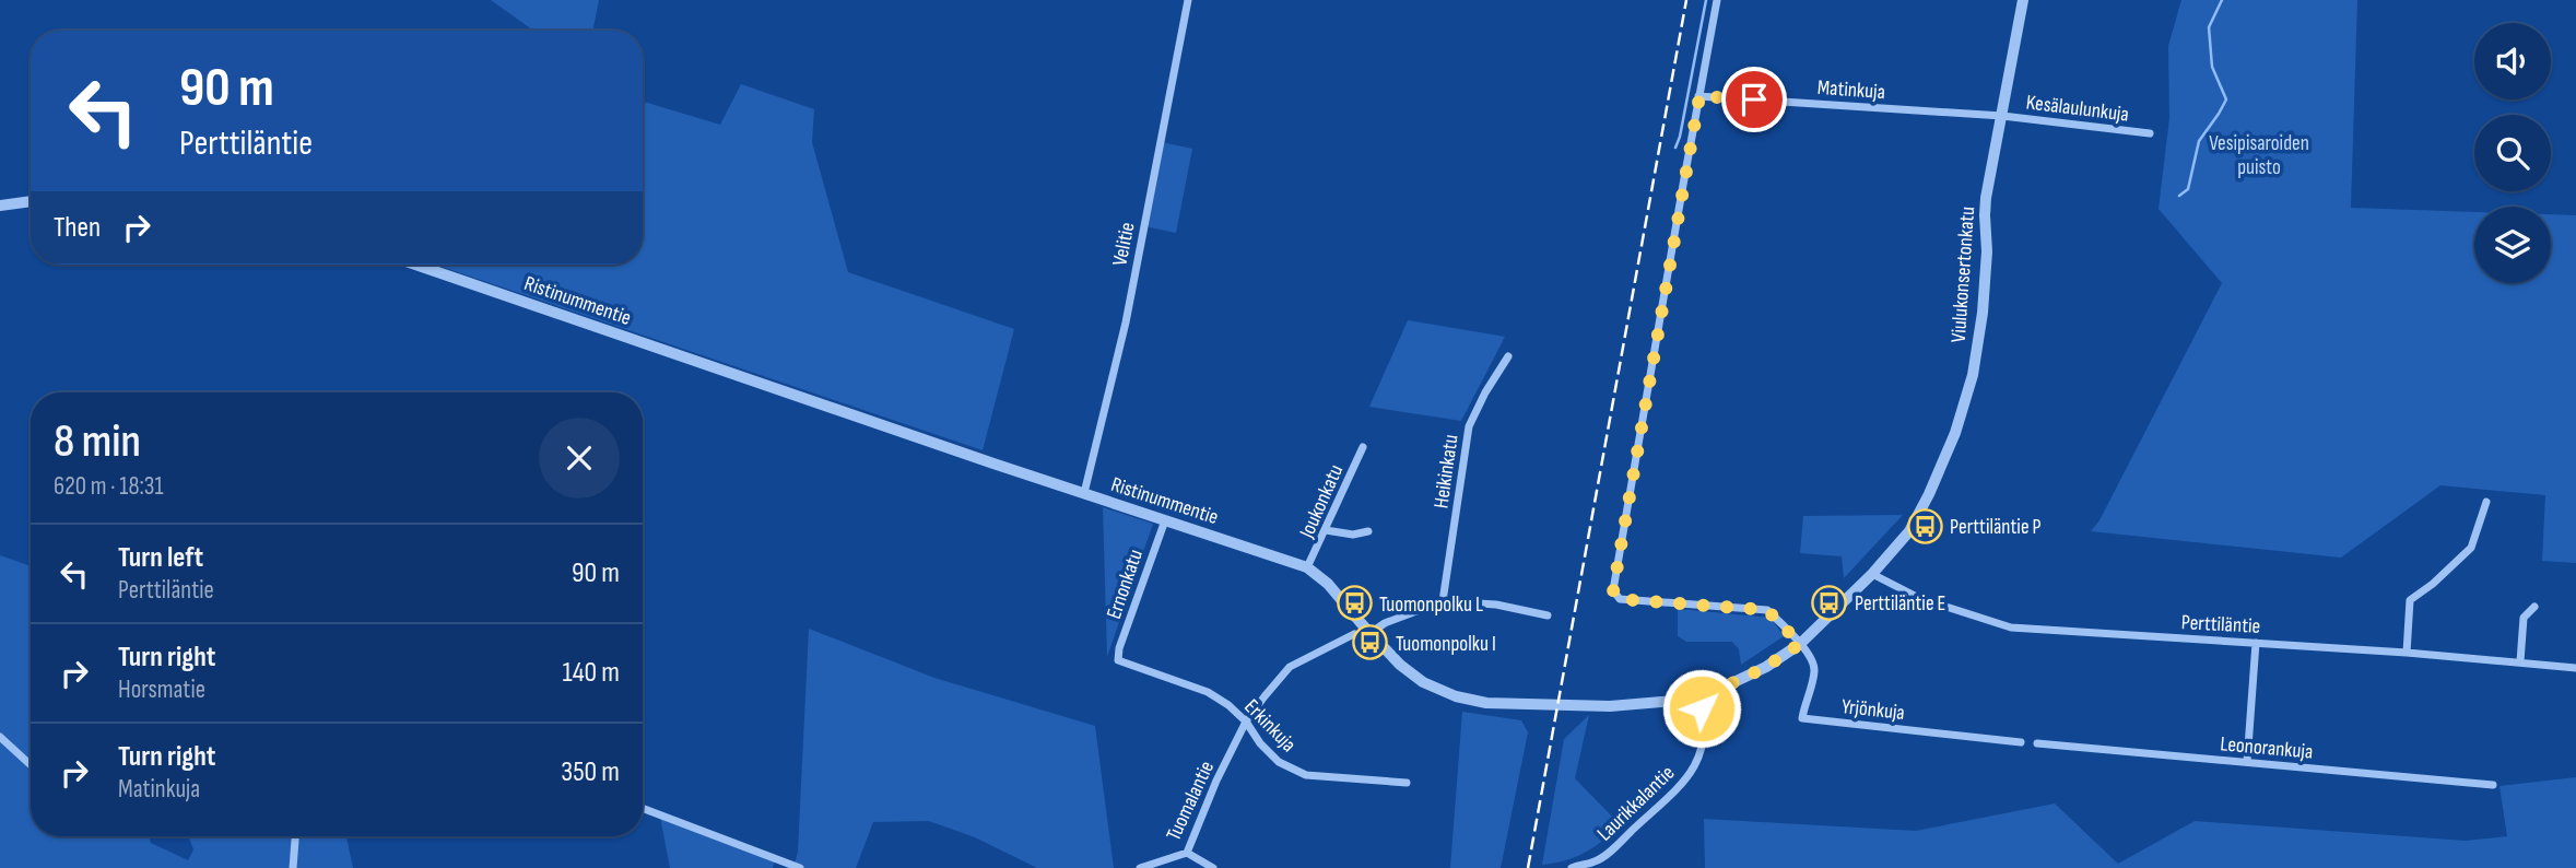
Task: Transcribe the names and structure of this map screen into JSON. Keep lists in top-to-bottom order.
{
  "streets": {
    "street": [
      "Matinkuja",
      "Kesälaulunkuja",
      "Velitie",
      "Viulukonsertonkatu",
      "Ristinummentie",
      "Heikinkatu",
      "Joukonkatu",
      "Ernonkatu",
      "Perttiläntie",
      "Yrjönkuja",
      "Erkinkuja",
      "Leonorankuja",
      "Tuomalantie",
      "Laurikkalantie"
    ]
  },
  "crossings": [
    ["Matinkuja", "Kesälaulunkuja"],
    ["Matinkuja", "Viulukonsertonkatu"],
    ["Kesälaulunkuja", "Viulukonsertonkatu"],
    ["Velitie", "Ristinummentie"],
    ["Viulukonsertonkatu", "Ristinummentie"],
    ["Viulukonsertonkatu", "Perttiläntie"],
    ["Ristinummentie", "Joukonkatu"],
    ["Ristinummentie", "Ernonkatu"],
    ["Ristinummentie", "Perttiläntie"],
    ["Ristinummentie", "Yrjönkuja"],
    ["Ristinummentie", "Laurikkalantie"],
    ["Ernonkatu", "Erkinkuja"],
    ["Erkinkuja", "Tuomalantie"]
  ],
  "parks": ["Vesipisaroiden puisto"],
  "places": {
    "bus stop": [
      "Perttiläntie P",
      "Perttiläntie E",
      "Tuomonpolku L",
      "Tuomonpolku I"
    ]
  },
  "page": {
    "turn": ["90 m", "Perttiläntie"],
    "then": "Then",
    "heading": ["8 min", "620 m · 18:31"],
    "list": [
      {
        "name": "Turn left",
        "note": "Perttiläntie",
        "value": "90 m"
      },
      {
        "name": "Turn right",
        "note": "Horsmatie",
        "value": "140 m"
      },
      {
        "name": "Turn right",
        "note": "Matinkuja",
        "value": "350 m"
      }
    ]
  }
}
